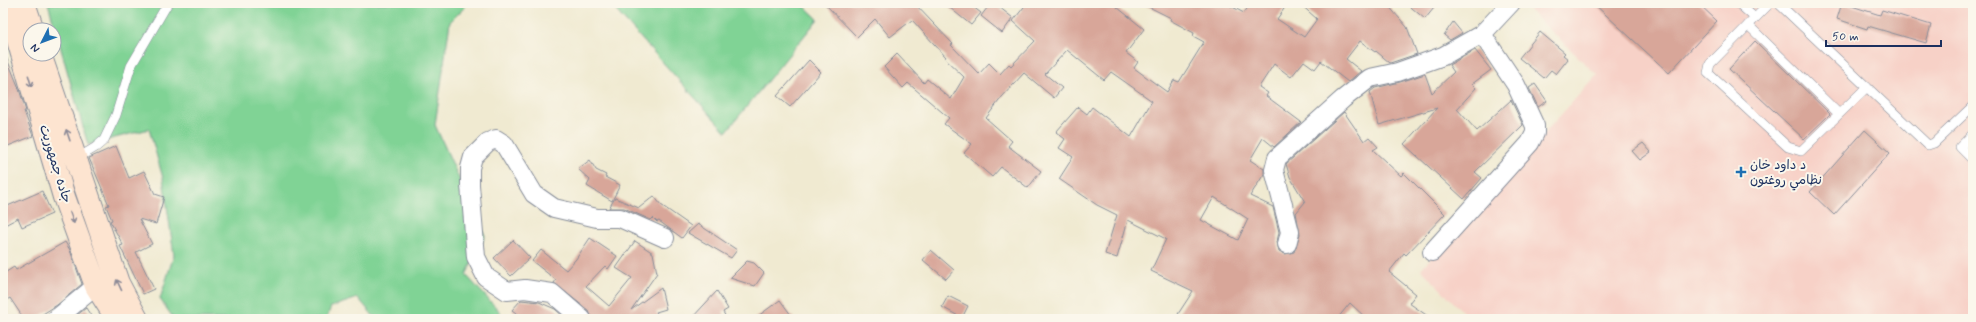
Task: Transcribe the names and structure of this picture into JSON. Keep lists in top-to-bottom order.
{
  "streets": {
    "main road": ["جاده جمهوریت"]
  },
  "places": {
    "health": ["د داود خان نظامي روغتون"]
  },
  "scale_bar": "50 m",
  "north": "bottom left"
}
